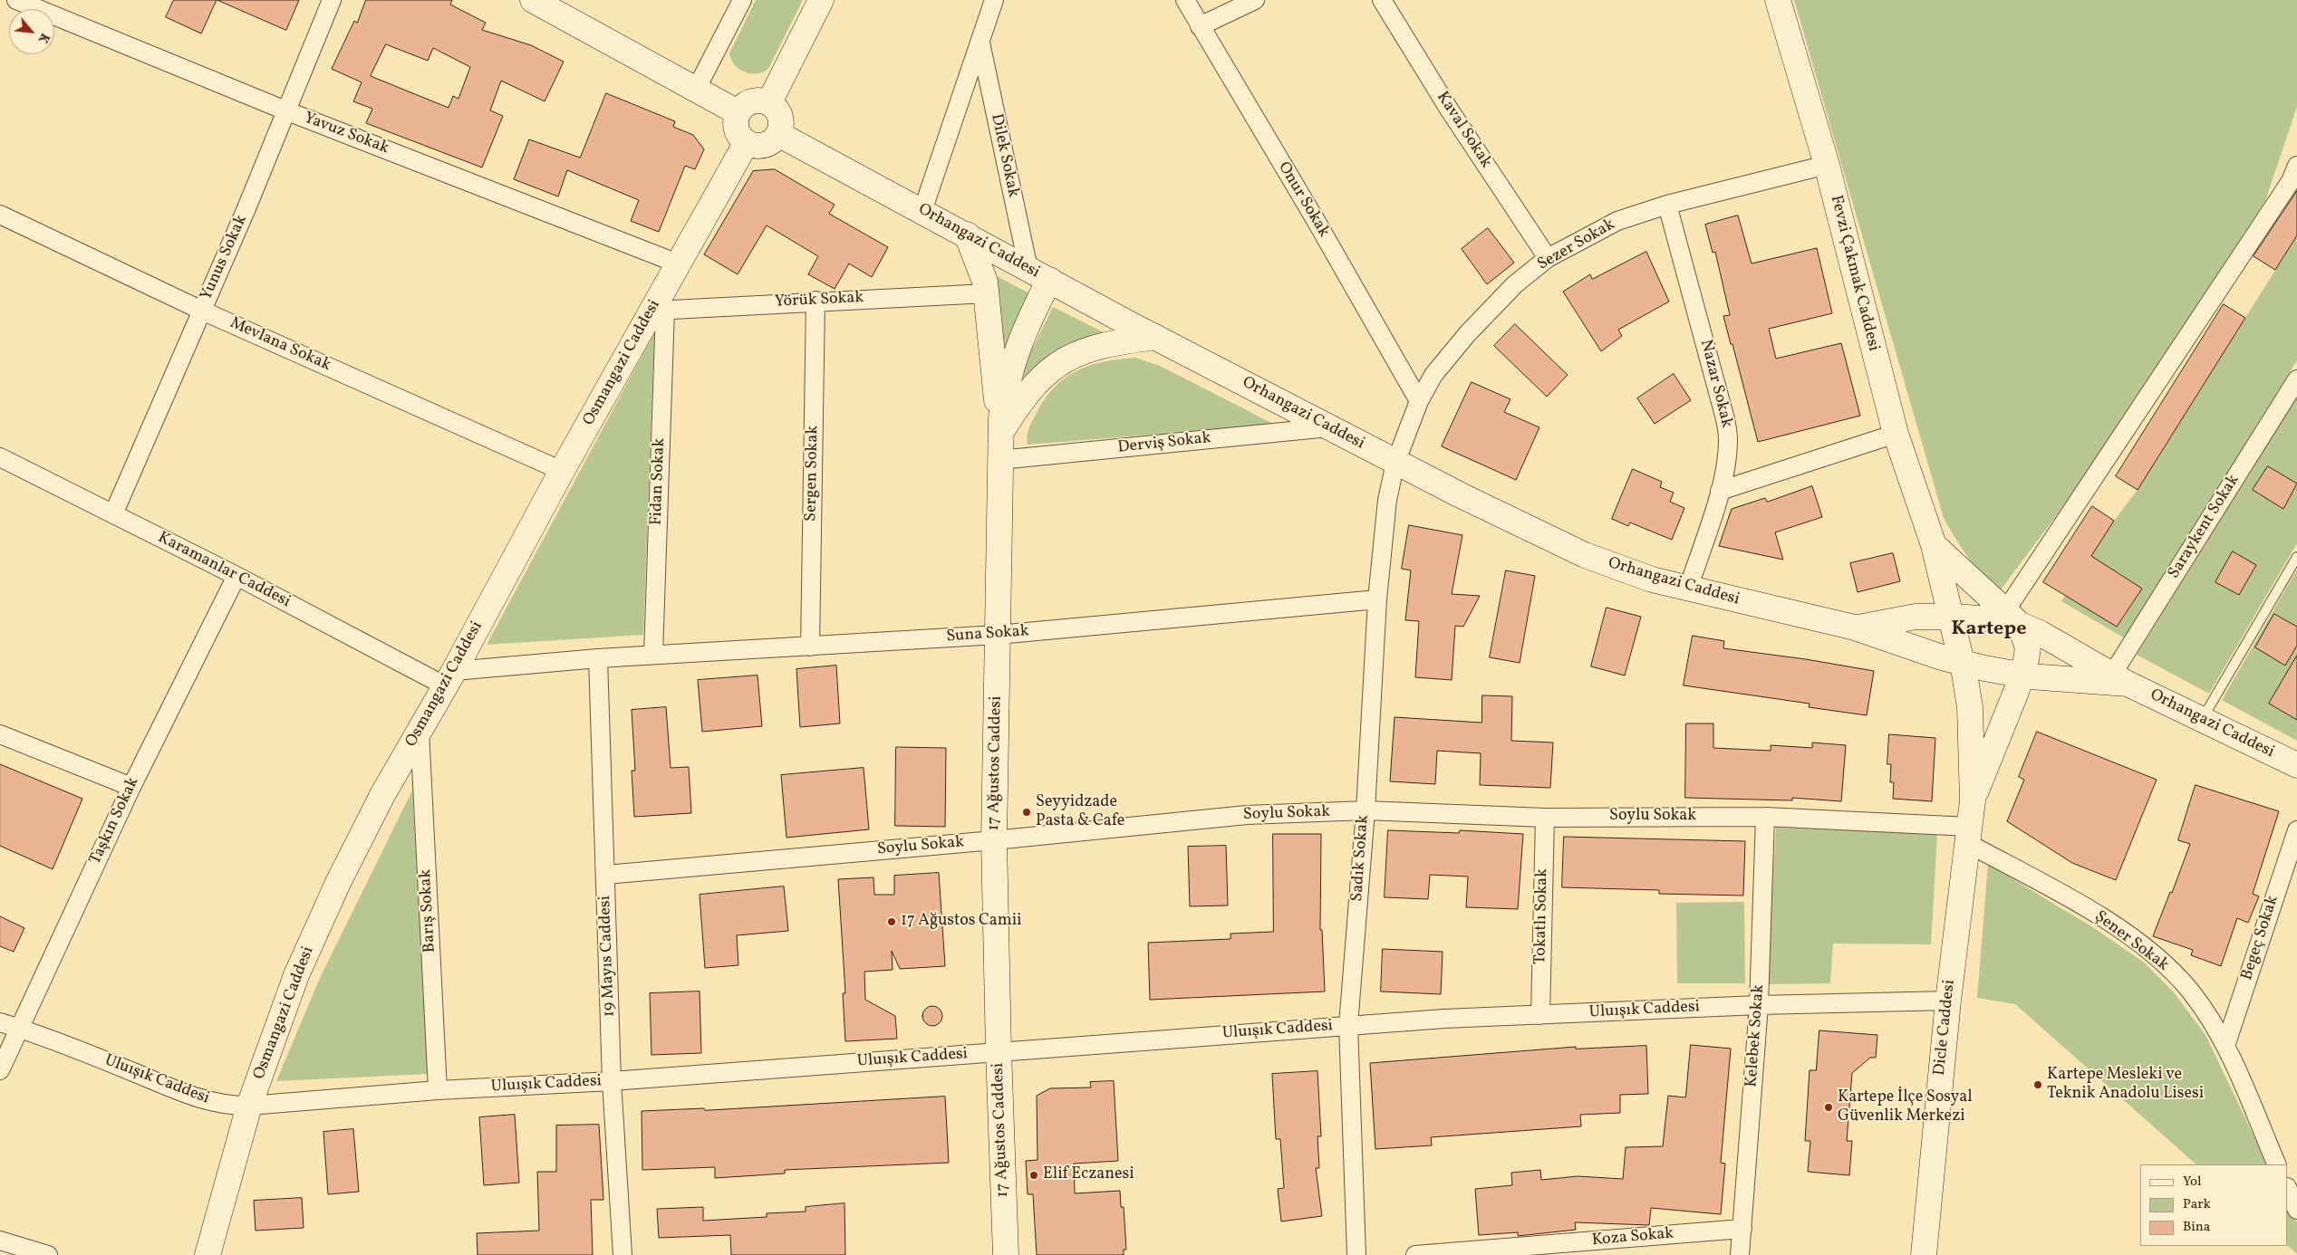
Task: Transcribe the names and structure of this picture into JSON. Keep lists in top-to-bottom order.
{
  "streets": {
    "street": [
      "Kaval Sokak",
      "Yavuz Sokak",
      "Dilek Sokak",
      "Onur Sokak",
      "Orhangazi Caddesi",
      "Sezer Sokak",
      "Yunus Sokak",
      "Fevzi Çakmak Caddesi",
      "Yörük Sokak",
      "Mevlana Sokak",
      "Osmangazi Caddesi",
      "Nazar Sokak",
      "Derviş Sokak",
      "Sergen Sokak",
      "Fidan Sokak",
      "Saraykent Sokak",
      "Karamanlar Caddesi",
      "Suna Sokak",
      "17 Ağustos Caddesi",
      "Soylu Sokak",
      "Taşkın Sokak",
      "Sadık Sokak",
      "Barış Sokak",
      "Tokatlı Sokak",
      "Begeç Sokak",
      "Şener Sokak",
      "19 Mayıs Caddesi",
      "Uluışık Caddesi",
      "Dicle Caddesi",
      "Kelebek Sokak",
      "Koza Sokak"
    ]
  },
  "crossings": [
    ["Kaval Sokak", "Sezer Sokak"],
    ["Yavuz Sokak", "Yunus Sokak"],
    ["Yavuz Sokak", "Osmangazi Caddesi"],
    ["Dilek Sokak", "Orhangazi Caddesi"],
    ["Dilek Sokak", "17 Ağustos Caddesi"],
    ["Onur Sokak", "Sezer Sokak"],
    ["Orhangazi Caddesi", "Sezer Sokak"],
    ["Orhangazi Caddesi", "Fevzi Çakmak Caddesi"],
    ["Orhangazi Caddesi", "Osmangazi Caddesi"],
    ["Orhangazi Caddesi", "Nazar Sokak"],
    ["Orhangazi Caddesi", "Derviş Sokak"],
    ["Orhangazi Caddesi", "Saraykent Sokak"],
    ["Orhangazi Caddesi", "17 Ağustos Caddesi"],
    ["Orhangazi Caddesi", "Sadık Sokak"],
    ["Sezer Sokak", "Fevzi Çakmak Caddesi"],
    ["Sezer Sokak", "Nazar Sokak"],
    ["Sezer Sokak", "Sadık Sokak"],
    ["Yunus Sokak", "Mevlana Sokak"],
    ["Yunus Sokak", "Karamanlar Caddesi"],
    ["Fevzi Çakmak Caddesi", "Dicle Caddesi"],
    ["Yörük Sokak", "Osmangazi Caddesi"],
    ["Yörük Sokak", "Sergen Sokak"],
    ["Yörük Sokak", "Fidan Sokak"],
    ["Mevlana Sokak", "Osmangazi Caddesi"],
    ["Osmangazi Caddesi", "Fidan Sokak"],
    ["Osmangazi Caddesi", "Karamanlar Caddesi"],
    ["Osmangazi Caddesi", "Suna Sokak"],
    ["Osmangazi Caddesi", "Barış Sokak"],
    ["Osmangazi Caddesi", "Uluışık Caddesi"],
    ["Derviş Sokak", "17 Ağustos Caddesi"],
    ["Sergen Sokak", "Suna Sokak"],
    ["Fidan Sokak", "Suna Sokak"],
    ["Karamanlar Caddesi", "Suna Sokak"],
    ["Karamanlar Caddesi", "Taşkın Sokak"],
    ["Suna Sokak", "17 Ağustos Caddesi"],
    ["Suna Sokak", "Sadık Sokak"],
    ["Suna Sokak", "19 Mayıs Caddesi"],
    ["17 Ağustos Caddesi", "Soylu Sokak"],
    ["17 Ağustos Caddesi", "Uluışık Caddesi"],
    ["Soylu Sokak", "Sadık Sokak"],
    ["Soylu Sokak", "Tokatlı Sokak"],
    ["Soylu Sokak", "Şener Sokak"],
    ["Soylu Sokak", "19 Mayıs Caddesi"],
    ["Soylu Sokak", "Dicle Caddesi"],
    ["Soylu Sokak", "Kelebek Sokak"],
    ["Taşkın Sokak", "Uluışık Caddesi"],
    ["Sadık Sokak", "Uluışık Caddesi"],
    ["Barış Sokak", "Uluışık Caddesi"],
    ["Tokatlı Sokak", "Uluışık Caddesi"],
    ["Begeç Sokak", "Şener Sokak"],
    ["Şener Sokak", "Dicle Caddesi"],
    ["19 Mayıs Caddesi", "Uluışık Caddesi"],
    ["Uluışık Caddesi", "Dicle Caddesi"],
    ["Uluışık Caddesi", "Kelebek Sokak"],
    ["Kelebek Sokak", "Koza Sokak"]
  ],
  "districts": ["Kartepe"],
  "places": [
    "Seyyidzade Pasta & Cafe",
    "17 Ağustos Camii",
    "Kartepe Mesleki ve Teknik Anadolu Lisesi",
    "Kartepe İlçe Sosyal Güvenlik Merkezi",
    "Elif Eczanesi"
  ],
  "legend": ["Yol", "Park", "Bina"],
  "north": "bottom right"
}
